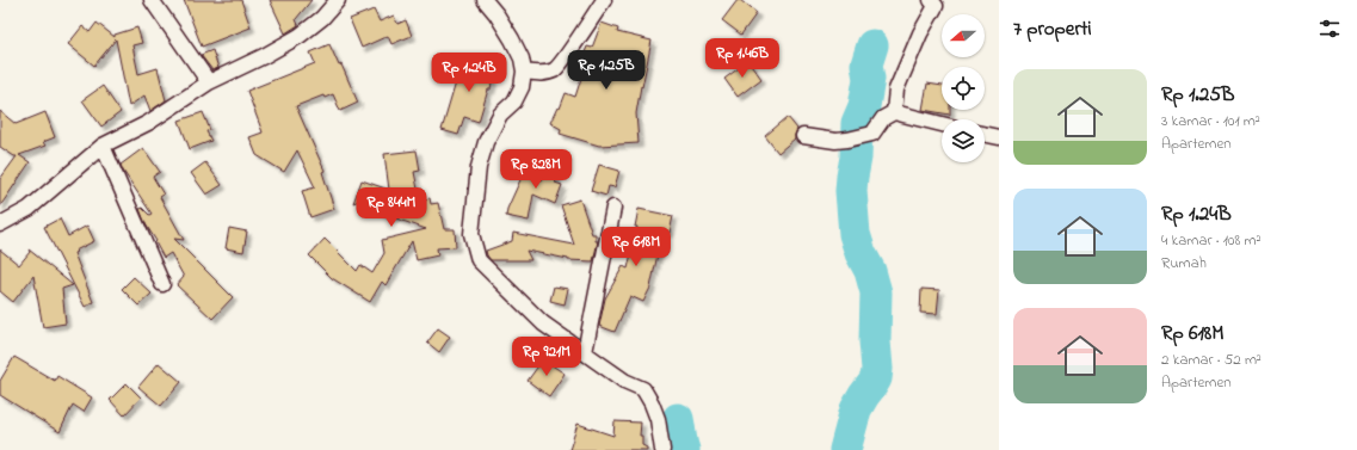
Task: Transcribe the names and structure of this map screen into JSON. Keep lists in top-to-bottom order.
{
  "north": "left",
  "page": {
    "heading": "7 properti",
    "price": [
      "Rp 1.46B",
      "Rp 1.25B",
      "Rp 1.24B",
      "Rp 828M",
      "Rp 844M",
      "Rp 618M",
      "Rp 921M"
    ],
    "list": [
      {
        "name": "Rp 1.25B",
        "note": "3 kamar · 101 m² · Apartemen"
      },
      {
        "name": "Rp 1.24B",
        "note": "4 kamar · 108 m² · Rumah"
      },
      {
        "name": "Rp 618M",
        "note": "2 kamar · 52 m² · Apartemen"
      }
    ]
  }
}
